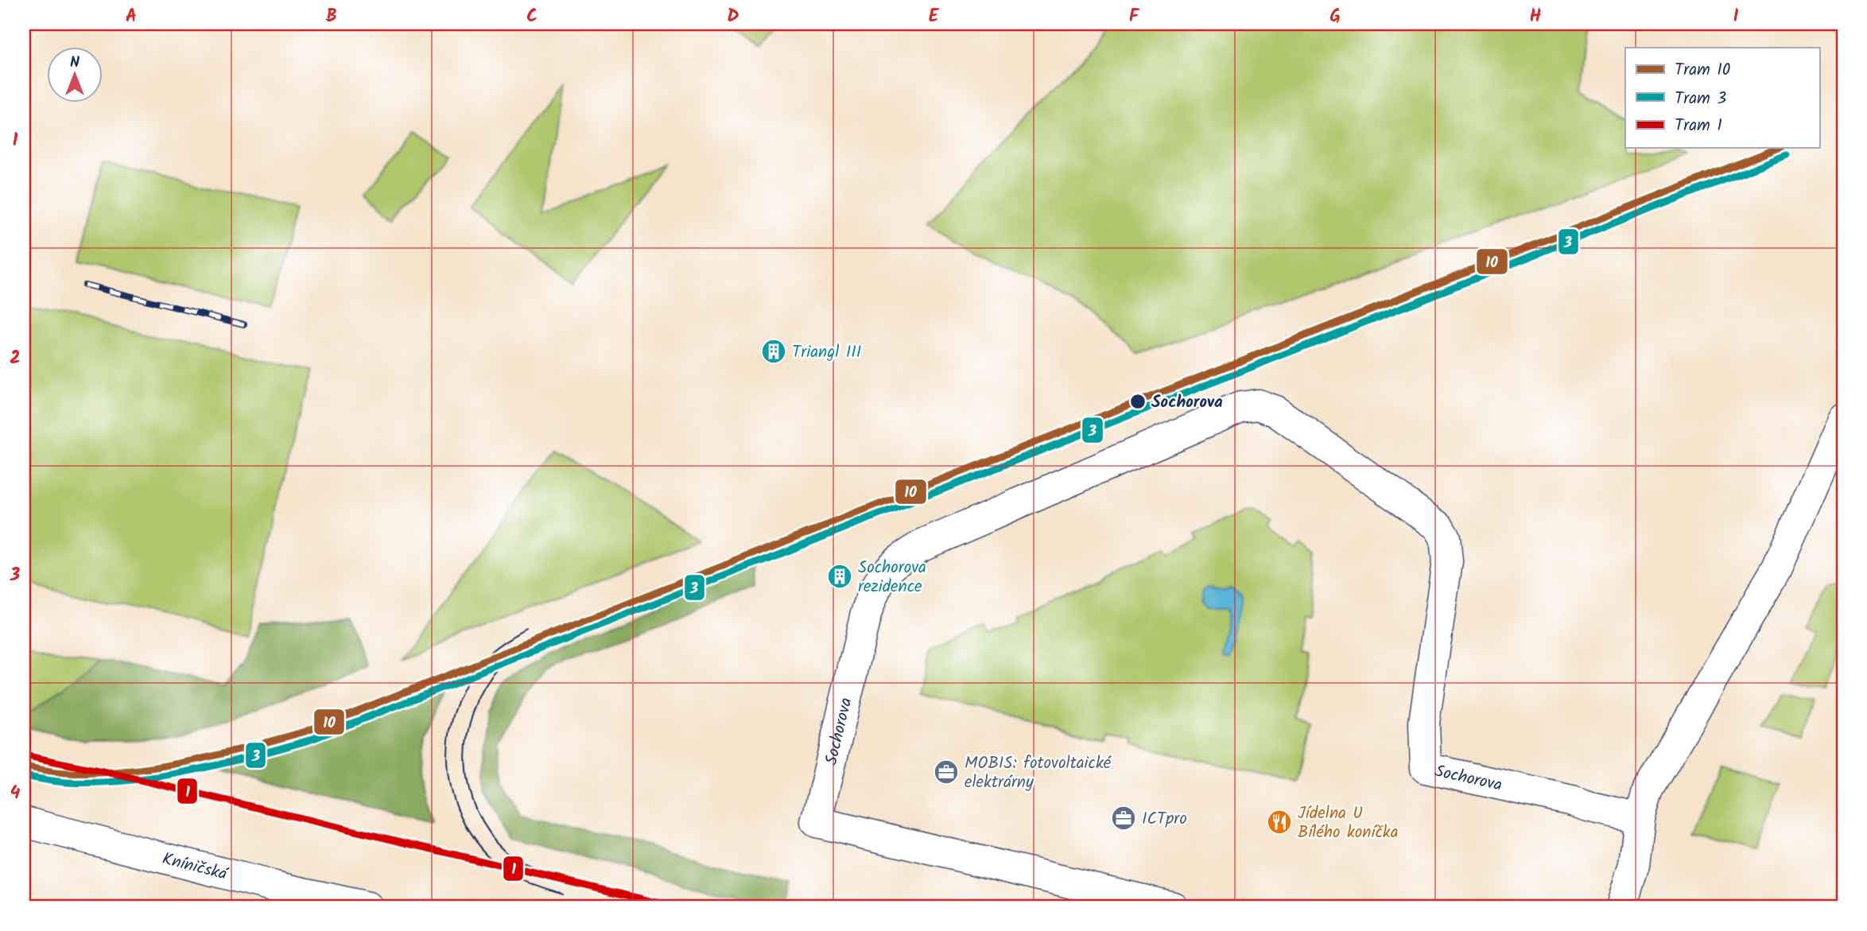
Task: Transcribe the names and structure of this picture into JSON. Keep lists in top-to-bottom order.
{
  "streets": {
    "street": ["Sochorova", "Kníničská"]
  },
  "places": {
    "building": ["Triangl III", "Sochorova rezidence"],
    "other": ["Sochorova"],
    "office": ["MOBIS: fotovoltaické elektrárny", "ICTpro"],
    "restaurant": ["Jídelna U Bílého koníčka"]
  },
  "lines": ["tram line 10", "tram line 3", "tram line 1"],
  "legend": ["Tram 10", "Tram 3", "Tram 1"],
  "north": "top",
  "grid": {
    "columns": [
      "A",
      "B",
      "C",
      "D",
      "E",
      "F",
      "G",
      "H",
      "I"
    ],
    "rows": [
      "1",
      "2",
      "3",
      "4"
    ]
  }
}
